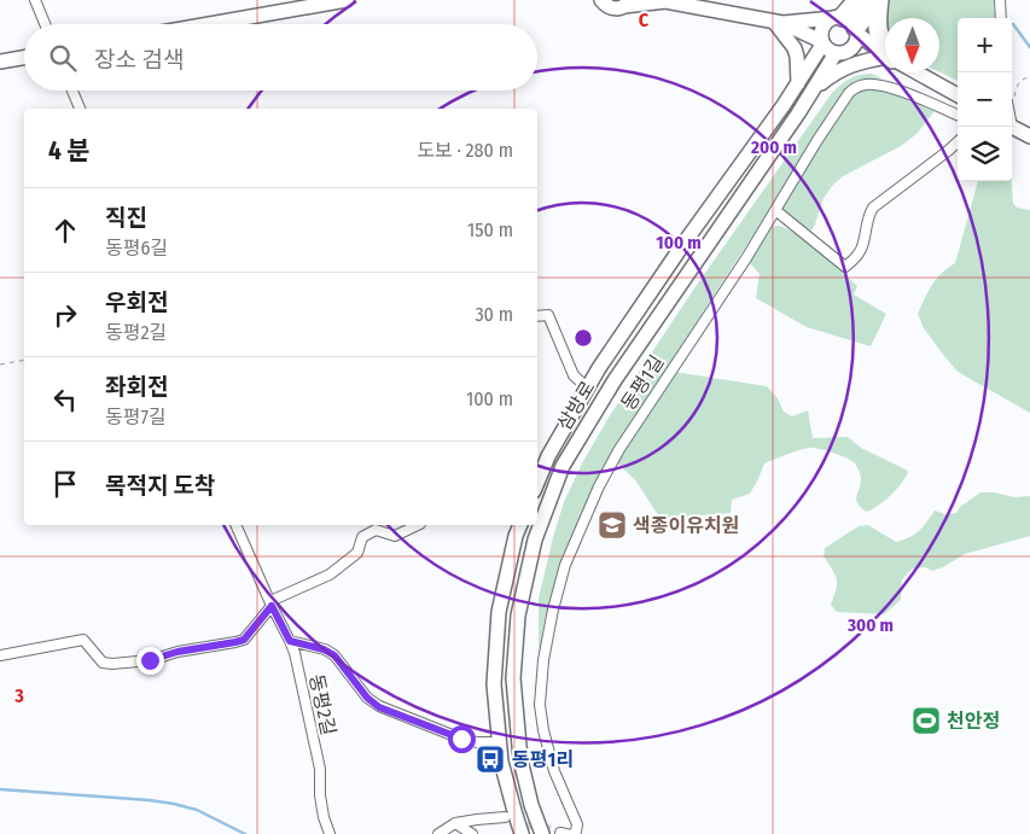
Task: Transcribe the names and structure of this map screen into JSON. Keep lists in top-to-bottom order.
{
  "streets": {
    "street": ["동평1길", "삼방로", "동평2길"]
  },
  "places": {
    "school or university": ["색종이유치원"],
    "sports": ["천안정"],
    "bus stop": ["동평1리"]
  },
  "north": "bottom",
  "page": {
    "map_buttons": ["+", "−"],
    "search": "장소 검색",
    "heading": ["4 분", "도보 · 280 m"],
    "list": [
      ["직진", "동평6길", "150 m"],
      ["우회전", "동평2길", "30 m"],
      ["좌회전", "동평7길", "100 m"],
      "목적지 도착"
    ]
  },
  "grid": {
    "columns": ["C"],
    "rows": ["3"]
  },
  "rings": ["200 m", "100 m", "300 m"]
}
